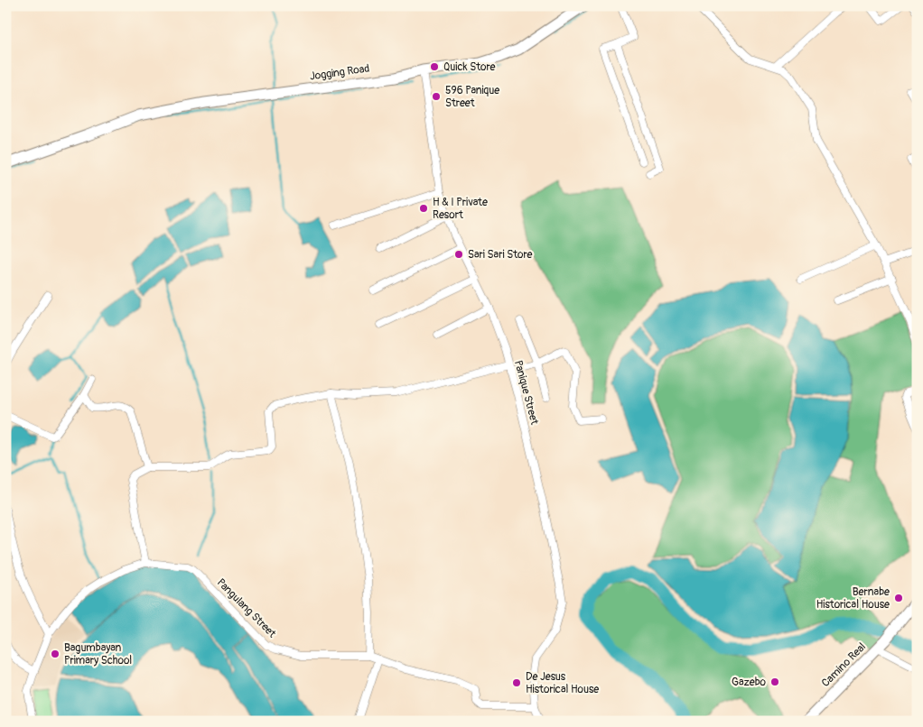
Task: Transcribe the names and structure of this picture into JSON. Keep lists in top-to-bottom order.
{
  "streets": {
    "street": [
      "Jogging Road",
      "Panique Street",
      "Pangulang Street",
      "Camino Real"
    ]
  },
  "crossings": [
    ["Jogging Road", "Panique Street"],
    ["Panique Street", "Pangulang Street"]
  ],
  "places": [
    "Quick Store",
    "596 Panique Street",
    "H & I Private Resort",
    "Sari Sari Store",
    "Bernabe Historical House",
    "Bagumbayan Primary School",
    "Gazebo",
    "De Jesus Historical House"
  ]
}
